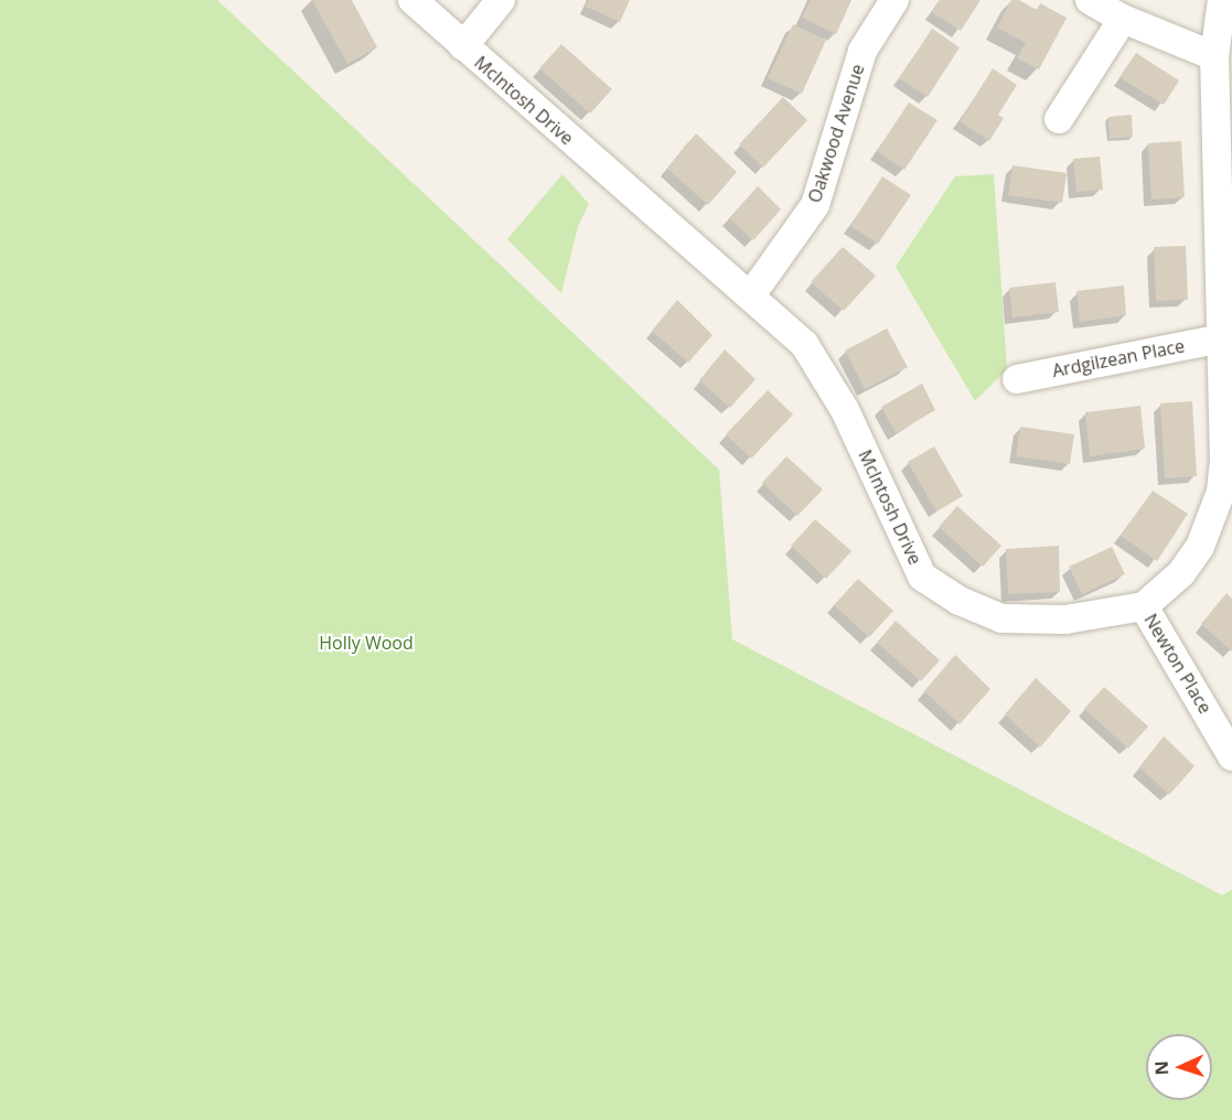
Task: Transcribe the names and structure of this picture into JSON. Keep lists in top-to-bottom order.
{
  "streets": {
    "street": [
      "McIntosh Drive",
      "Oakwood Avenue",
      "Ardgilzean Place",
      "Newton Place"
    ]
  },
  "crossings": [
    ["McIntosh Drive", "Oakwood Avenue"],
    ["McIntosh Drive", "Newton Place"]
  ],
  "parks": ["Holly Wood"],
  "north": "left"
}
